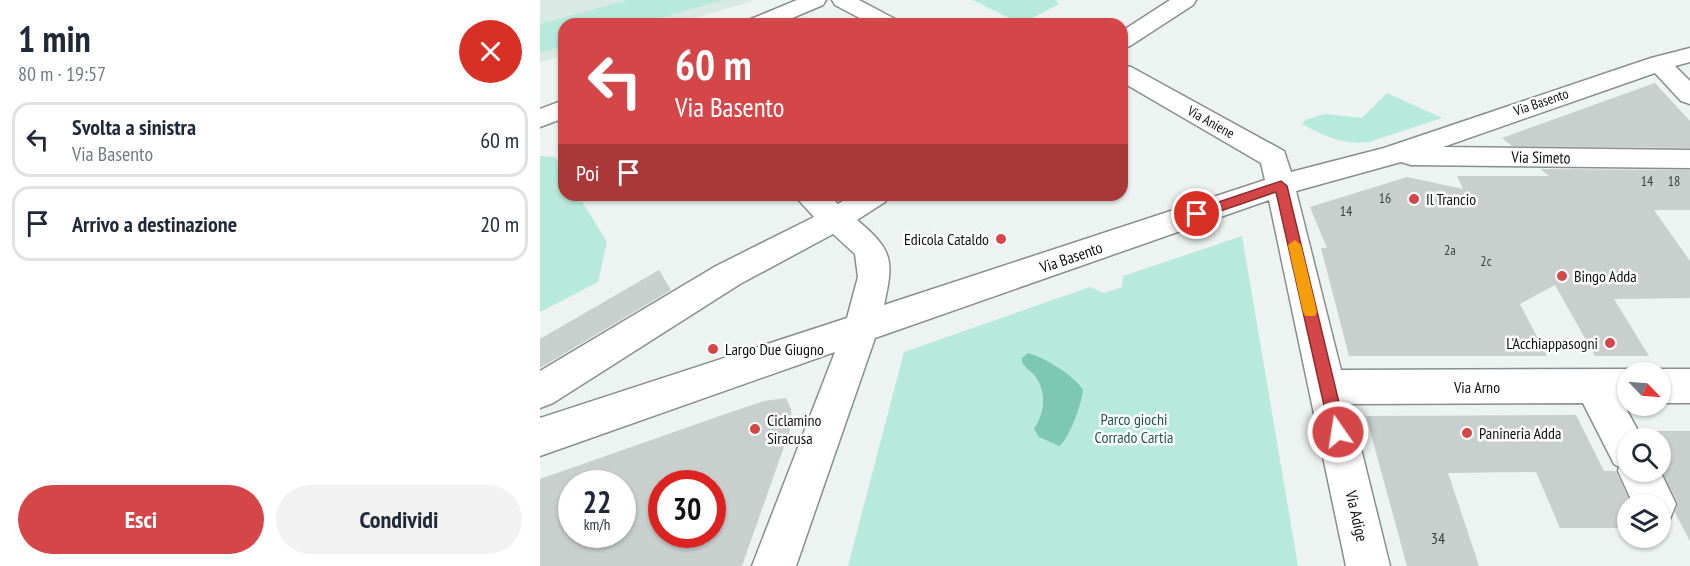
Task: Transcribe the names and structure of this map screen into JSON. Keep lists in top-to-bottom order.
{
  "streets": {
    "street": [
      "Via Basento",
      "Via Aniene",
      "Via Simeto",
      "Via Arno",
      "Via Adige"
    ]
  },
  "crossings": [
    ["Via Basento", "Via Aniene"],
    ["Via Basento", "Via Simeto"],
    ["Via Basento", "Via Adige"],
    ["Via Aniene", "Via Adige"],
    ["Via Arno", "Via Adige"]
  ],
  "parks": ["Parco giochi Corrado Cartia"],
  "places": [
    "Il Trancio",
    "Edicola Cataldo",
    "Bingo Adda",
    "L'Acchiappasogni",
    "Largo Due Giugno",
    "Ciclamino Siracusa",
    "Panineria Adda"
  ],
  "house_numbers": [
    "14",
    "18",
    "16",
    "14",
    "2a",
    "2c",
    "34"
  ],
  "north": "bottom right",
  "page": {
    "heading": ["1 min", "80 m · 19:57"],
    "turn": ["60 m", "Via Basento"],
    "list": [
      {
        "name": "Svolta a sinistra",
        "note": "Via Basento",
        "value": "60 m"
      },
      {
        "name": "Arrivo a destinazione",
        "value": "20 m"
      }
    ],
    "then": "Poi",
    "speed": "22 km/h",
    "limit": "30",
    "buttons": ["Esci", "Condividi"]
  }
}
